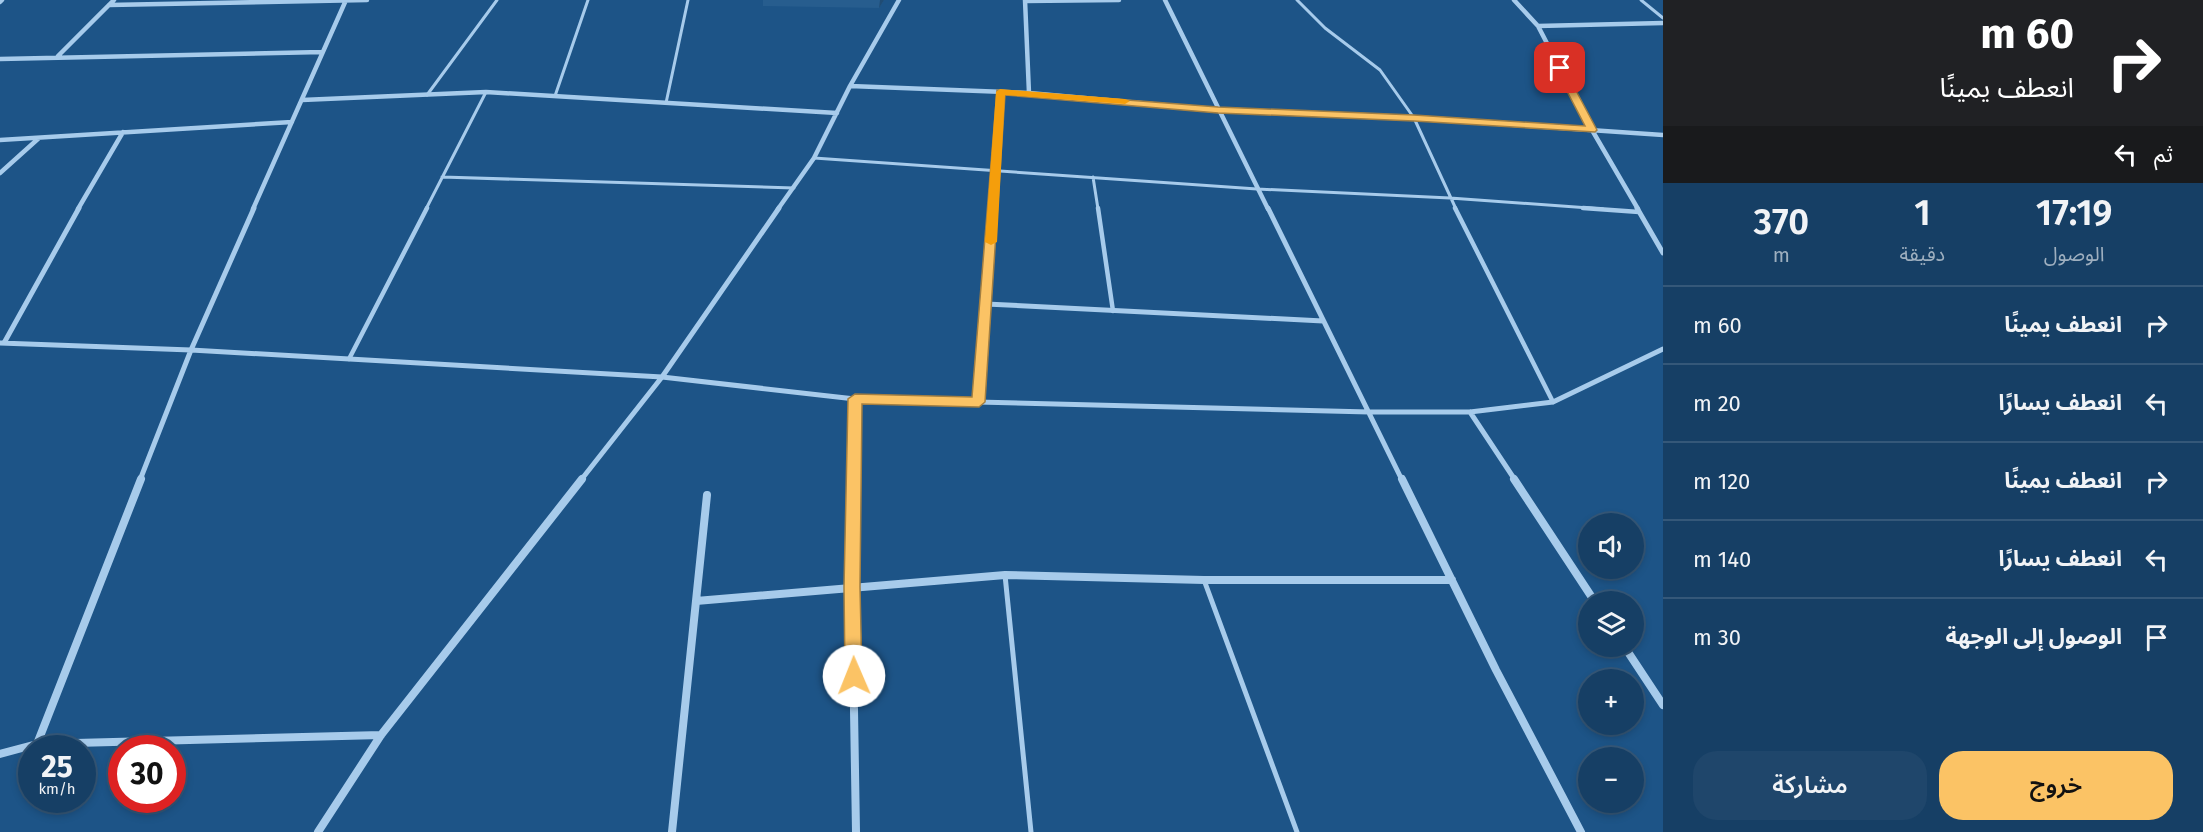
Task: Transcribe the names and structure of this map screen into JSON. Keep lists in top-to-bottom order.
{
  "page": {
    "turn": ["60 m", "انعطف يمينًا"],
    "then": "ثم",
    "eta": [
      "17:19",
      "الوصول",
      "1",
      "دقيقة",
      "370",
      "m"
    ],
    "list": [
      {
        "name": "انعطف يمينًا",
        "value": "60 m"
      },
      {
        "name": "انعطف يسارًا",
        "value": "20 m"
      },
      {
        "name": "انعطف يمينًا",
        "value": "120 m"
      },
      {
        "name": "انعطف يسارًا",
        "value": "140 m"
      },
      {
        "name": "الوصول إلى الوجهة",
        "value": "30 m"
      }
    ],
    "map_buttons": ["+", "−"],
    "speed": "25 km/h",
    "limit": "30",
    "buttons": ["خروج", "مشاركة"]
  }
}
